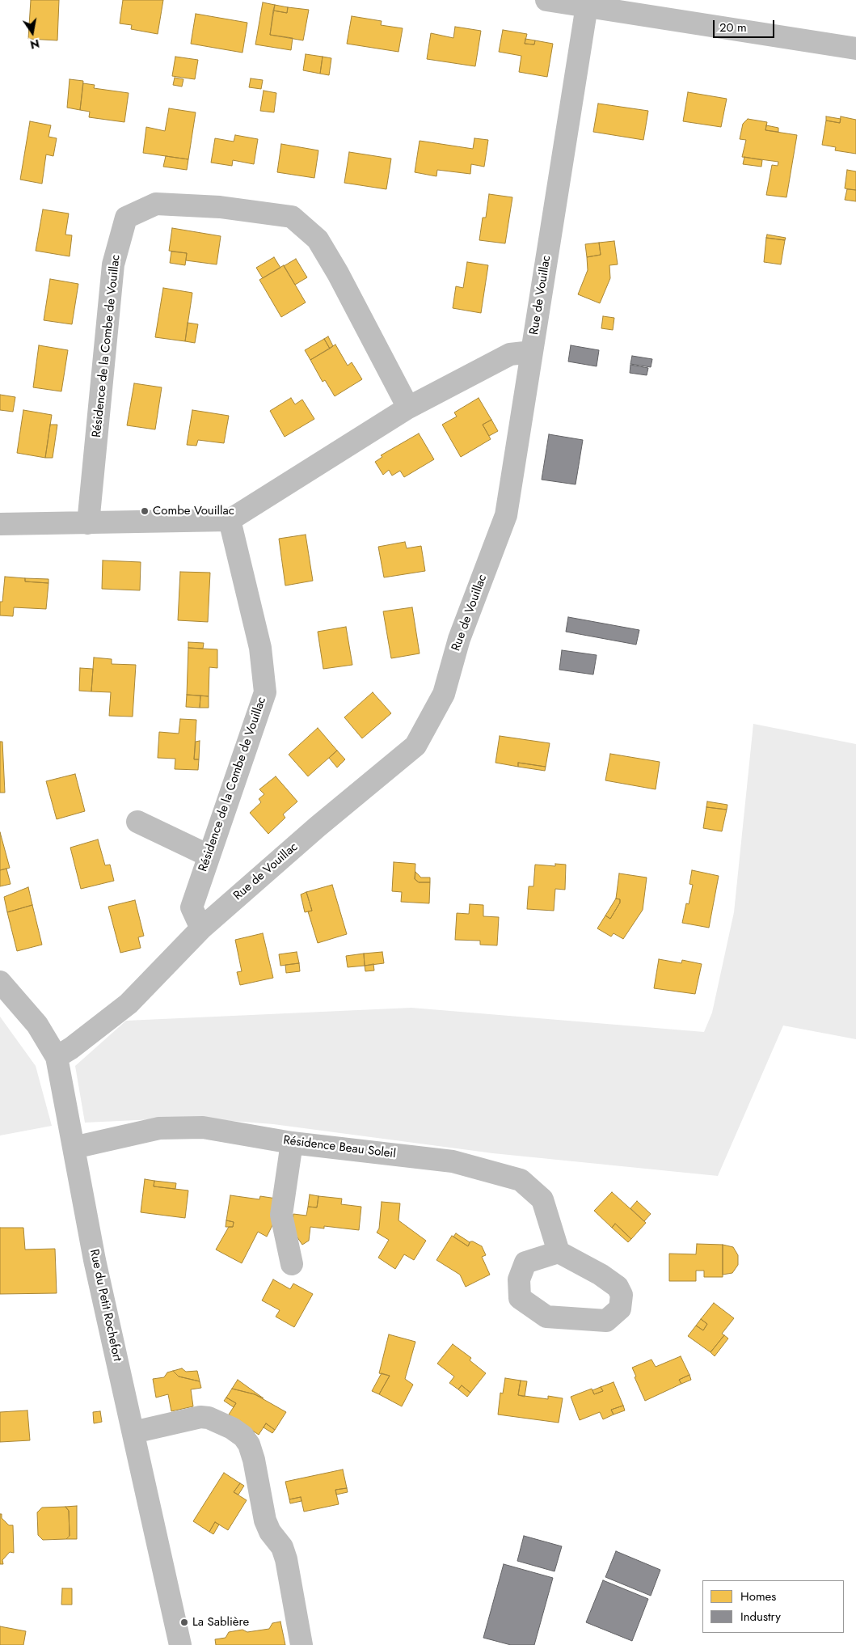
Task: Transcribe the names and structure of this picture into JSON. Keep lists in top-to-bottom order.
{
  "streets": {
    "street": [
      "Rue de Vouillac",
      "Résidence de la Combe de Vouillac",
      "Résidence Beau Soleil",
      "Rue du Petit Rochefort"
    ]
  },
  "crossings": [
    ["Rue de Vouillac", "Résidence de la Combe de Vouillac"],
    ["Rue de Vouillac", "Rue du Petit Rochefort"],
    ["Résidence Beau Soleil", "Rue du Petit Rochefort"]
  ],
  "places": ["Combe Vouillac", "La Sablière"],
  "legend": ["Homes", "Industry"],
  "scale_bar": "20 m",
  "north": "bottom"
}
